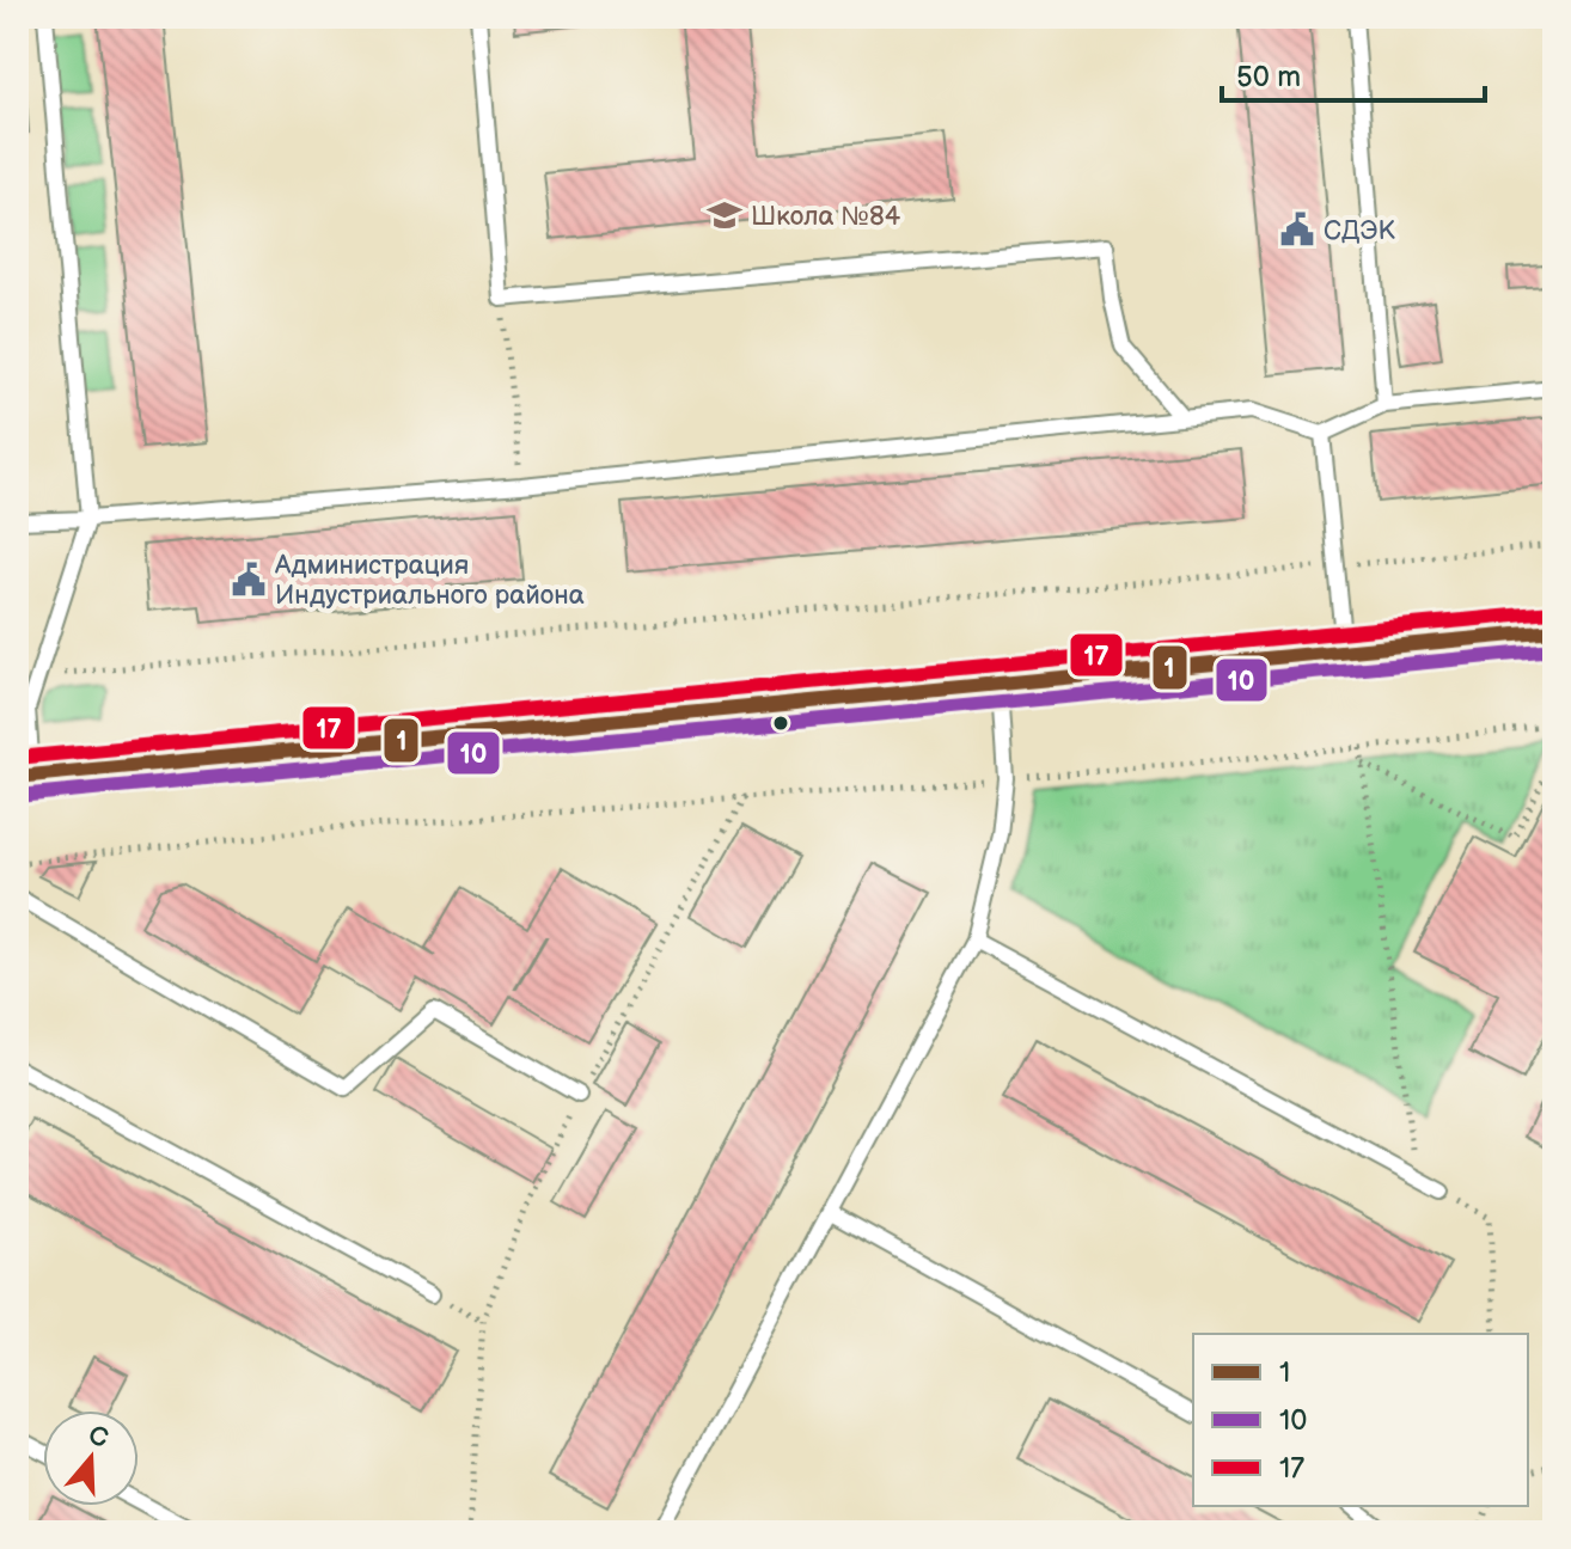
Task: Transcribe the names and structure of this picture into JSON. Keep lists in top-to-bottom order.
{
  "places": {
    "school or university": ["Школа №84"],
    "public building": ["СДЭК", "Администрация Индустриального района"]
  },
  "lines": ["transit line 17", "transit line 1", "transit line 10"],
  "legend": ["1", "10", "17"],
  "scale_bar": "50 m",
  "north": "top"
}
